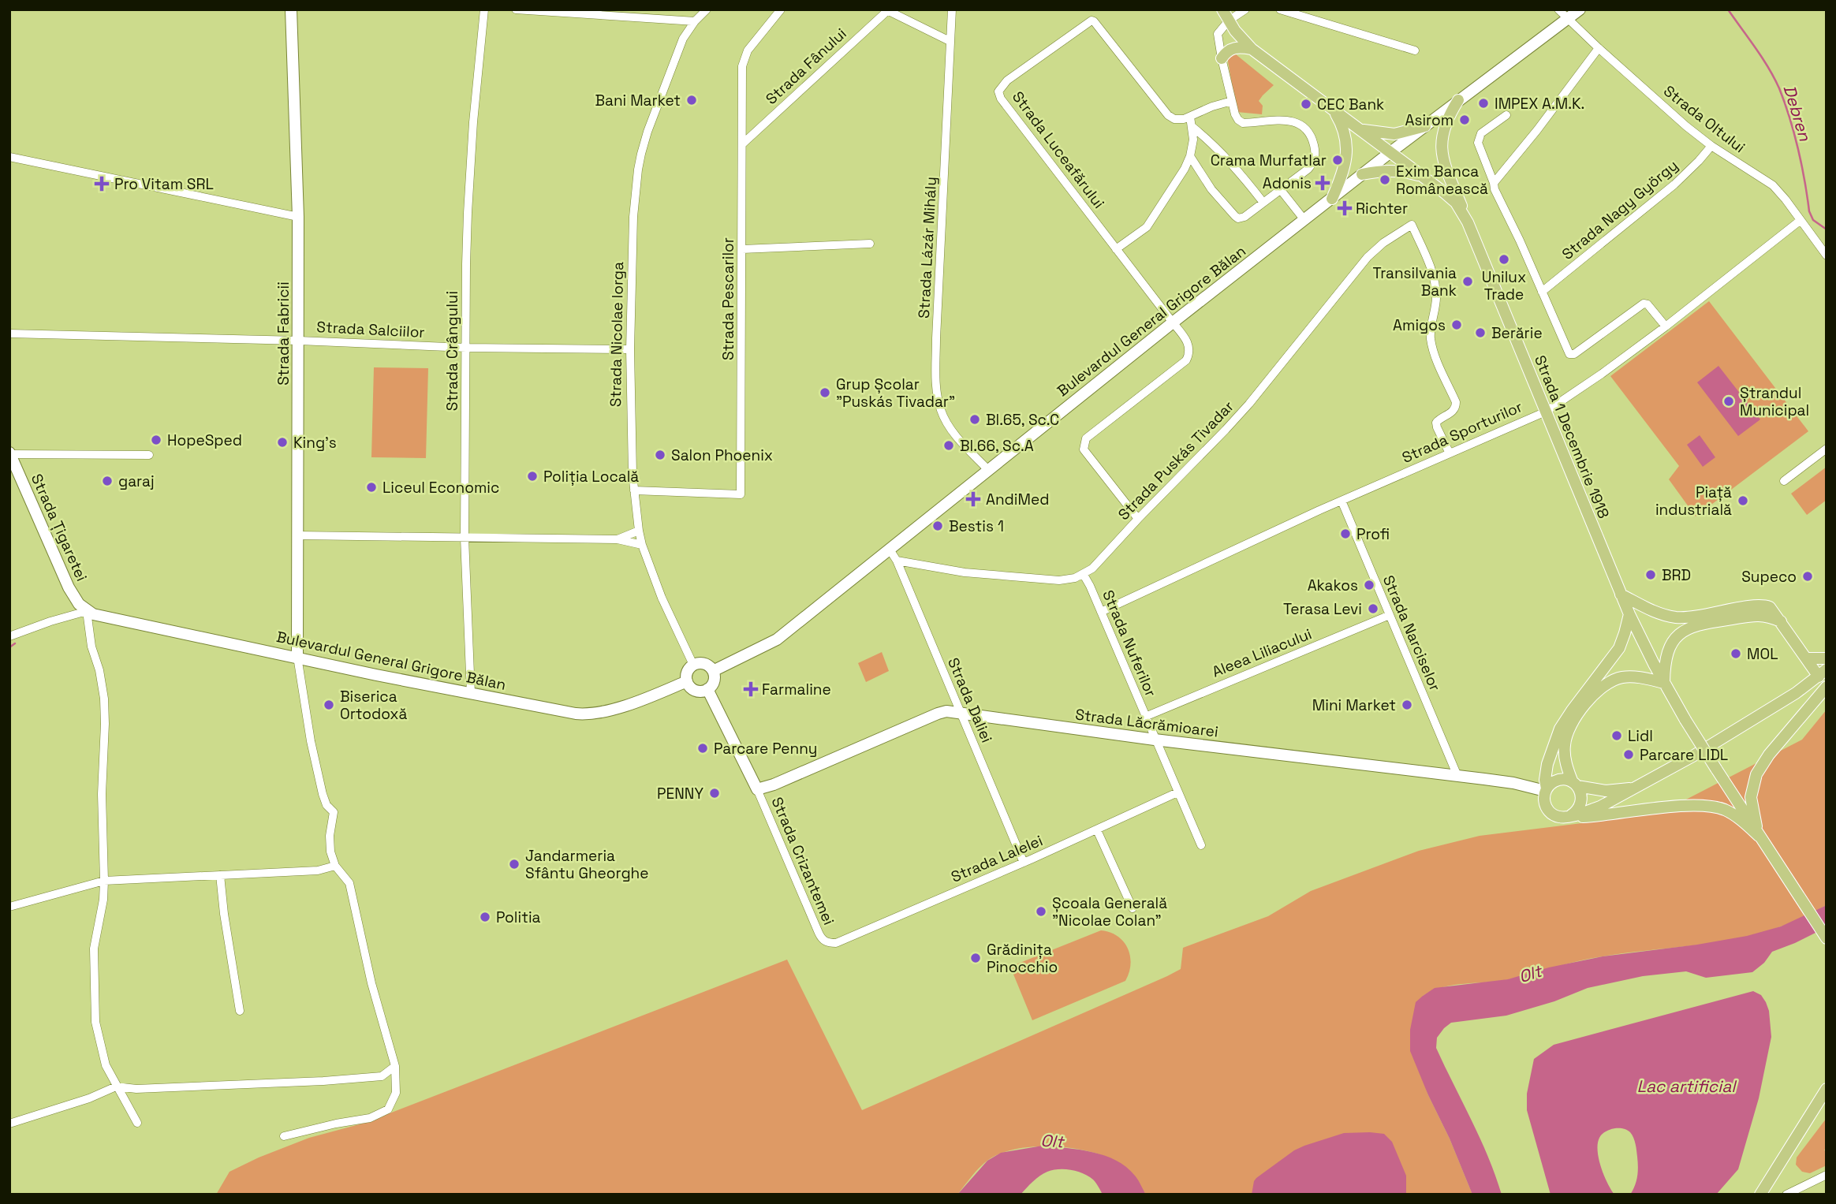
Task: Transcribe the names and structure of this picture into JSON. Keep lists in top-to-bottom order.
{
  "streets": {
    "main road": [
      "Bulevardul General Grigore Bălan",
      "Strada Fabricii",
      "Strada 1 Decembrie 1918",
      "Strada Țigaretei",
      "Strada Lăcrămioarei"
    ],
    "street": [
      "Strada Fânului",
      "Strada Oltului",
      "Strada Luceafărului",
      "Strada Nagy György",
      "Strada Lázár Mihály",
      "Strada Pescarilor",
      "Strada Salciilor",
      "Strada Nicolae Iorga",
      "Strada Crângului",
      "Strada Sporturilor",
      "Strada Puskás Tivadar",
      "Strada Narciselor",
      "Strada Nuferilor",
      "Aleea Liliacului",
      "Strada Daliei",
      "Strada Lalelei",
      "Strada Crizantemei"
    ]
  },
  "crossings": [
    ["Strada Fânului", "Strada Pescarilor"],
    ["Strada Oltului", "Strada Nagy György"],
    ["Strada Oltului", "Bulevardul General Grigore Bălan"],
    ["Strada Oltului", "Strada Sporturilor"],
    ["Strada Luceafărului", "Bulevardul General Grigore Bălan"],
    ["Strada Luceafărului", "Strada Puskás Tivadar"],
    ["Strada Lázár Mihály", "Bulevardul General Grigore Bălan"],
    ["Strada Pescarilor", "Strada Nicolae Iorga"],
    ["Bulevardul General Grigore Bălan", "Strada Fabricii"],
    ["Bulevardul General Grigore Bălan", "Strada Nicolae Iorga"],
    ["Bulevardul General Grigore Bălan", "Strada Crângului"],
    ["Bulevardul General Grigore Bălan", "Strada 1 Decembrie 1918"],
    ["Bulevardul General Grigore Bălan", "Strada Țigaretei"],
    ["Bulevardul General Grigore Bălan", "Strada Daliei"],
    ["Strada Salciilor", "Strada Fabricii"],
    ["Strada Salciilor", "Strada Nicolae Iorga"],
    ["Strada Salciilor", "Strada Crângului"],
    ["Strada Sporturilor", "Strada 1 Decembrie 1918"],
    ["Strada Sporturilor", "Strada Puskás Tivadar"],
    ["Strada Sporturilor", "Strada Narciselor"],
    ["Strada Sporturilor", "Strada Nuferilor"],
    ["Strada Puskás Tivadar", "Strada Nuferilor"],
    ["Strada Narciselor", "Aleea Liliacului"],
    ["Strada Narciselor", "Strada Lăcrămioarei"],
    ["Strada Nuferilor", "Aleea Liliacului"],
    ["Strada Nuferilor", "Strada Lăcrămioarei"],
    ["Strada Nuferilor", "Strada Lalelei"],
    ["Strada Daliei", "Strada Lăcrămioarei"],
    ["Strada Daliei", "Strada Lalelei"],
    ["Strada Lăcrămioarei", "Strada Crizantemei"],
    ["Strada Lalelei", "Strada Crizantemei"]
  ],
  "water": ["Debren", "Olt", "Lac artificial"],
  "places": {
    "other": [
      "Bani Market",
      "IMPEX A.M.K.",
      "CEC Bank",
      "Asirom",
      "Crama Murfatlar",
      "Exim Banca Românească",
      "Unilux Trade",
      "Transilvania Bank",
      "Amigos",
      "Berărie",
      "Grup Școlar \"Puskás Tivadar\"",
      "Ștrandul Municipal",
      "Bl.65, Sc.C",
      "HopeSped",
      "King's",
      "Bl.66, Sc.A",
      "Salon Phoenix",
      "Poliția Locală",
      "garaj",
      "Liceul Economic",
      "Piață industrială",
      "Bestis 1",
      "Profi",
      "BRD",
      "Supeco",
      "Akakos",
      "Terasa Levi",
      "MOL",
      "Biserica Ortodoxă",
      "Mini Market",
      "Lidl",
      "Parcare Penny",
      "Parcare LIDL",
      "PENNY",
      "Jandarmeria Sfântu Gheorghe",
      "Școala Generală \"Nicolae Colan\"",
      "Politia",
      "Grădinița Pinocchio"
    ],
    "health": [
      "Adonis",
      "Pro Vitam SRL",
      "Richter",
      "AndiMed",
      "Farmaline"
    ]
  }
}
